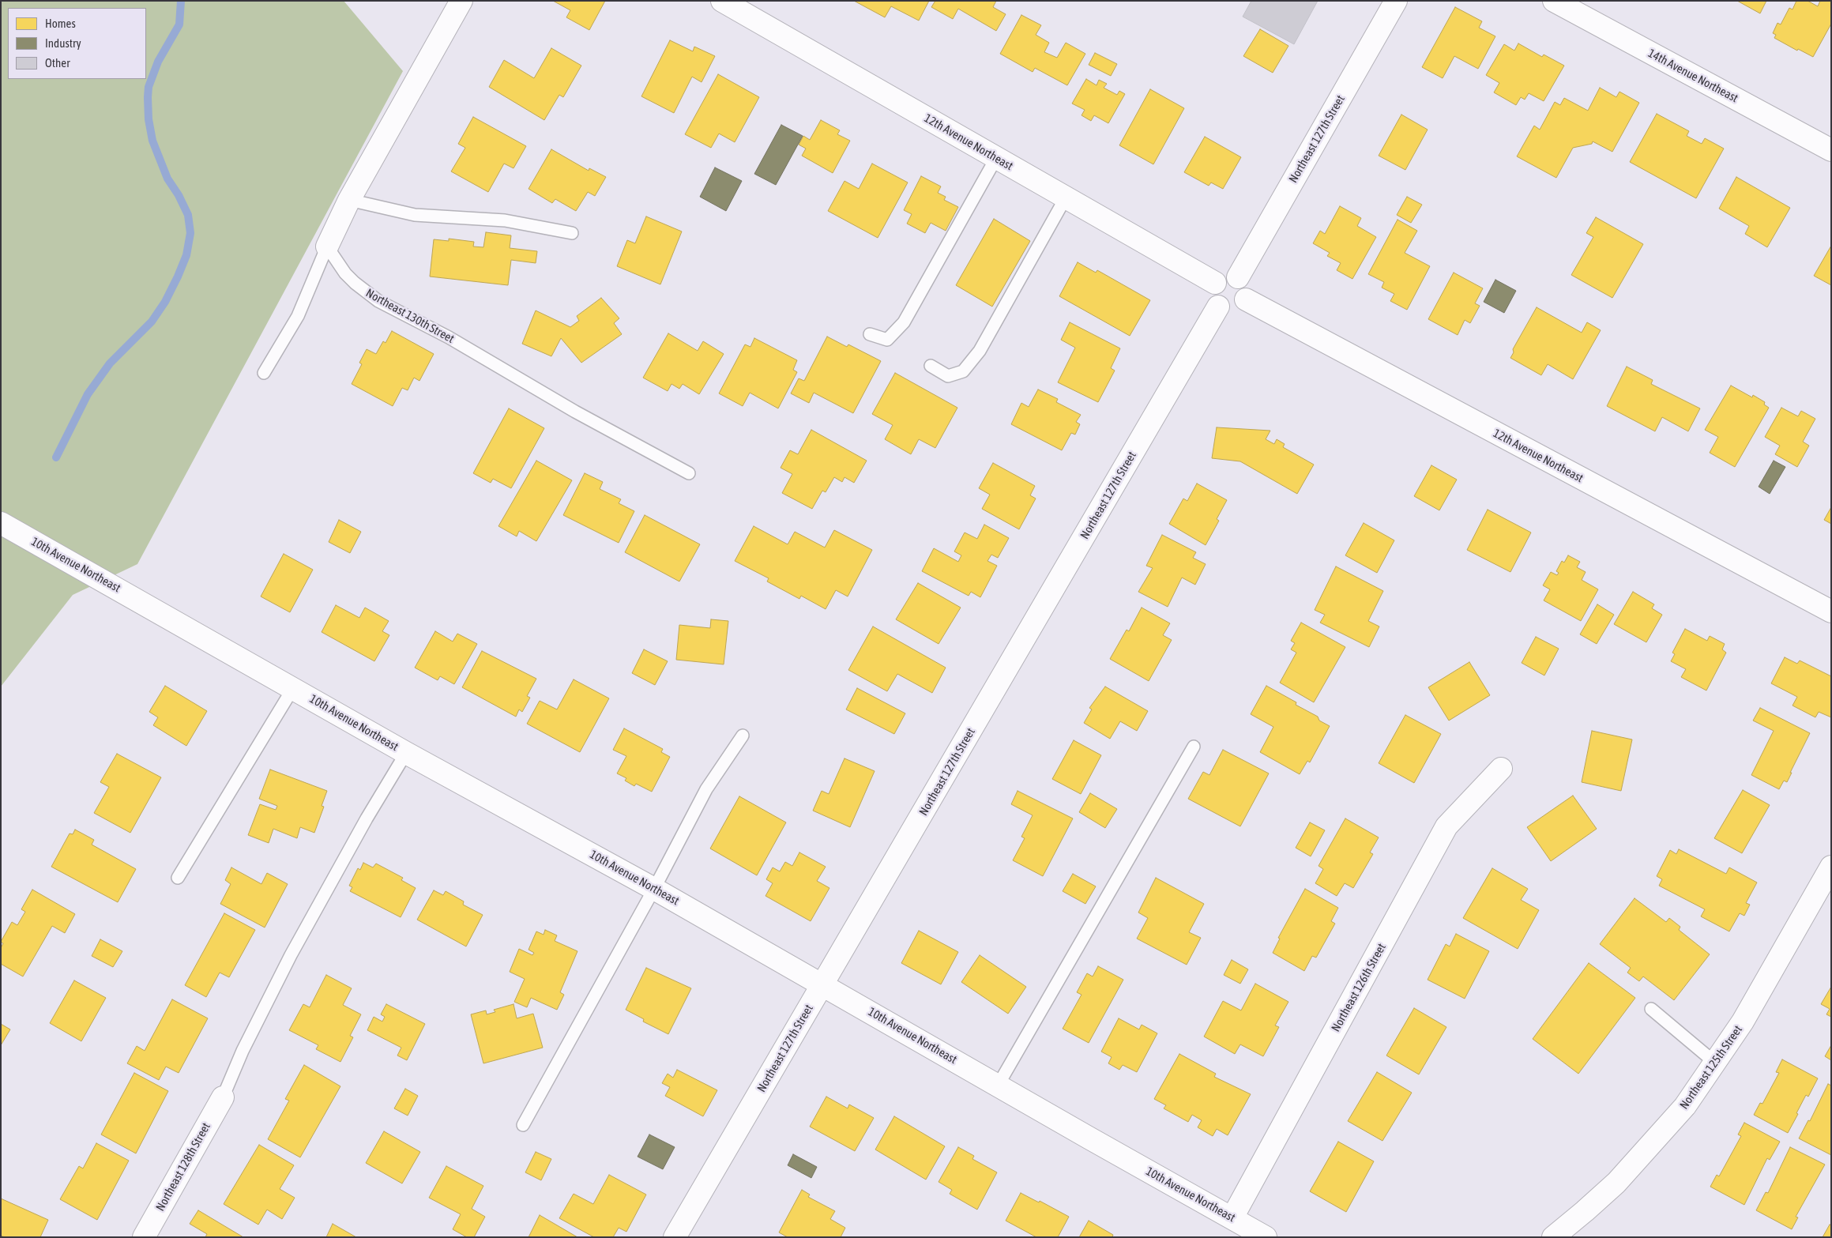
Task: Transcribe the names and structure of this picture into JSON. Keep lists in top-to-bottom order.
{
  "streets": {
    "street": [
      "14th Avenue Northeast",
      "Northeast 127th Street",
      "12th Avenue Northeast",
      "10th Avenue Northeast",
      "Northeast 126th Street",
      "Northeast 125th Street",
      "Northeast 128th Street"
    ],
    "lane": ["Northeast 130th Street"]
  },
  "crossings": [
    ["Northeast 127th Street", "12th Avenue Northeast"],
    ["Northeast 127th Street", "10th Avenue Northeast"],
    ["10th Avenue Northeast", "Northeast 126th Street"]
  ],
  "legend": ["Homes", "Industry", "Other"]
}
